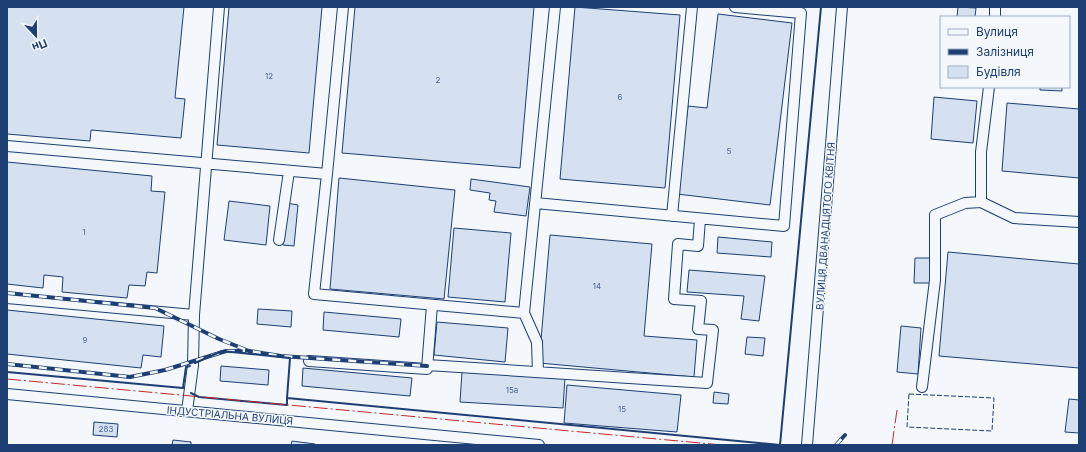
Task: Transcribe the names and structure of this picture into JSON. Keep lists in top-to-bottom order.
{
  "streets": {
    "street": ["ВУЛИЦЯ ДВАНАДЦЯТОГО КВІТНЯ", "ІНДУСТРІАЛЬНА ВУЛИЦЯ"]
  },
  "house_numbers": [
    "12",
    "2",
    "6",
    "5",
    "1",
    "14",
    "9",
    "15а",
    "15",
    "283"
  ],
  "legend": ["Вулиця", "Залізниця", "Будівля"],
  "north": "bottom"
}
